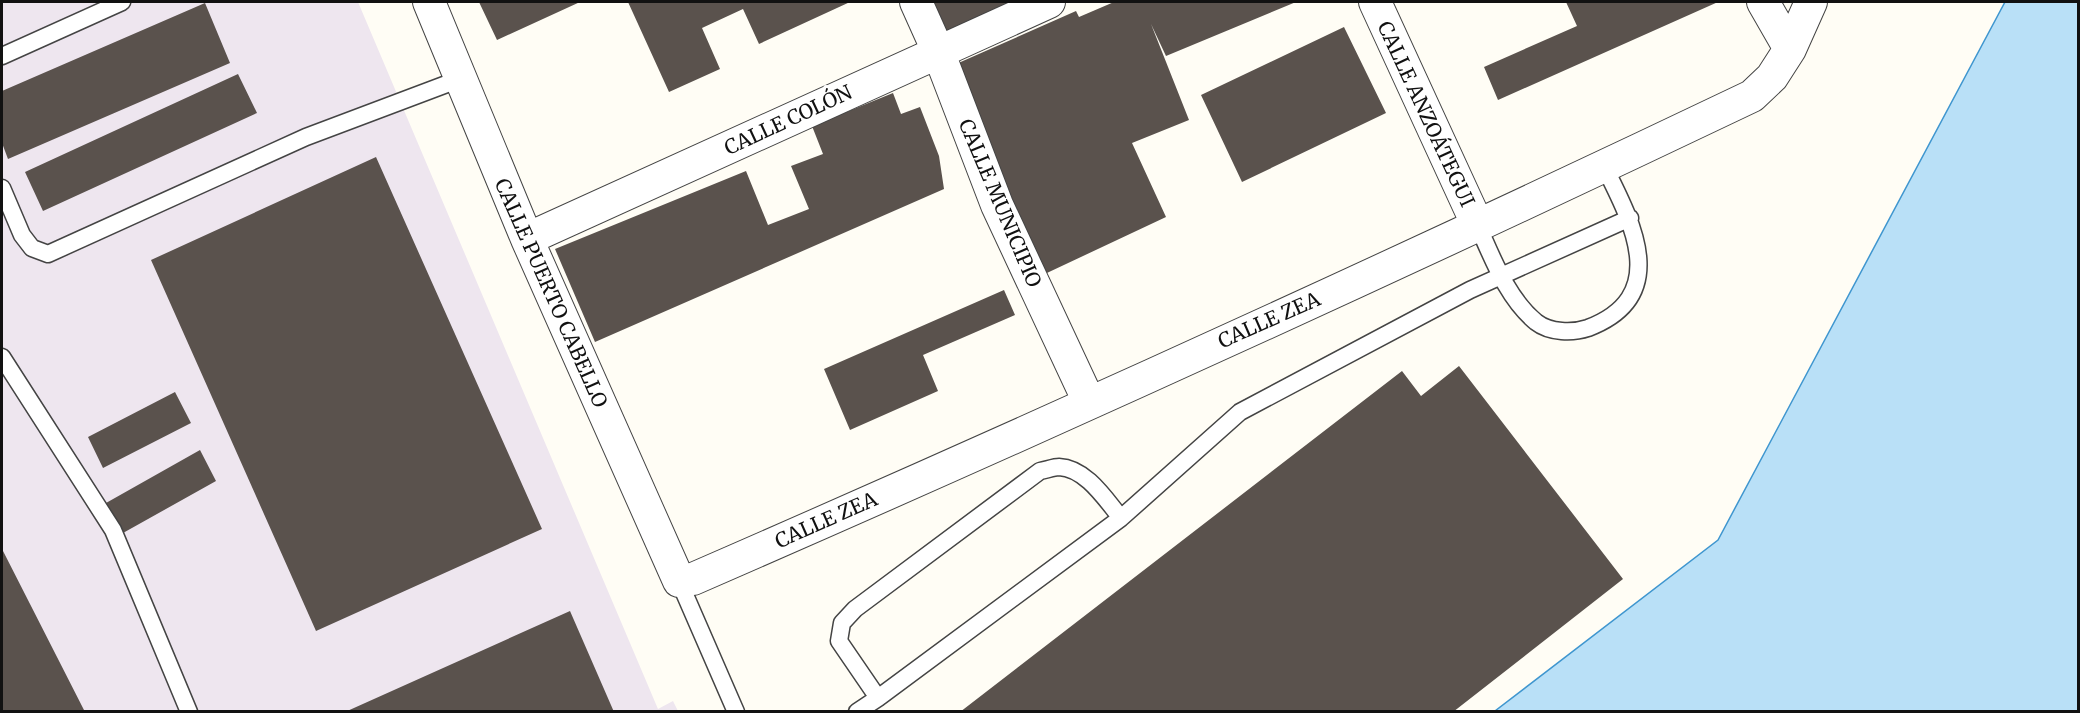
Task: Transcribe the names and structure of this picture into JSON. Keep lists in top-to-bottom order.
{
  "streets": {
    "street": [
      "CALLE ANZOÁTEGUI",
      "CALLE COLÓN",
      "CALLE MUNICIPIO",
      "CALLE PUERTO CABELLO",
      "CALLE ZEA"
    ]
  },
  "crossings": [
    ["CALLE ANZOÁTEGUI", "CALLE ZEA"],
    ["CALLE COLÓN", "CALLE MUNICIPIO"],
    ["CALLE COLÓN", "CALLE PUERTO CABELLO"],
    ["CALLE MUNICIPIO", "CALLE ZEA"],
    ["CALLE PUERTO CABELLO", "CALLE ZEA"]
  ]
}
